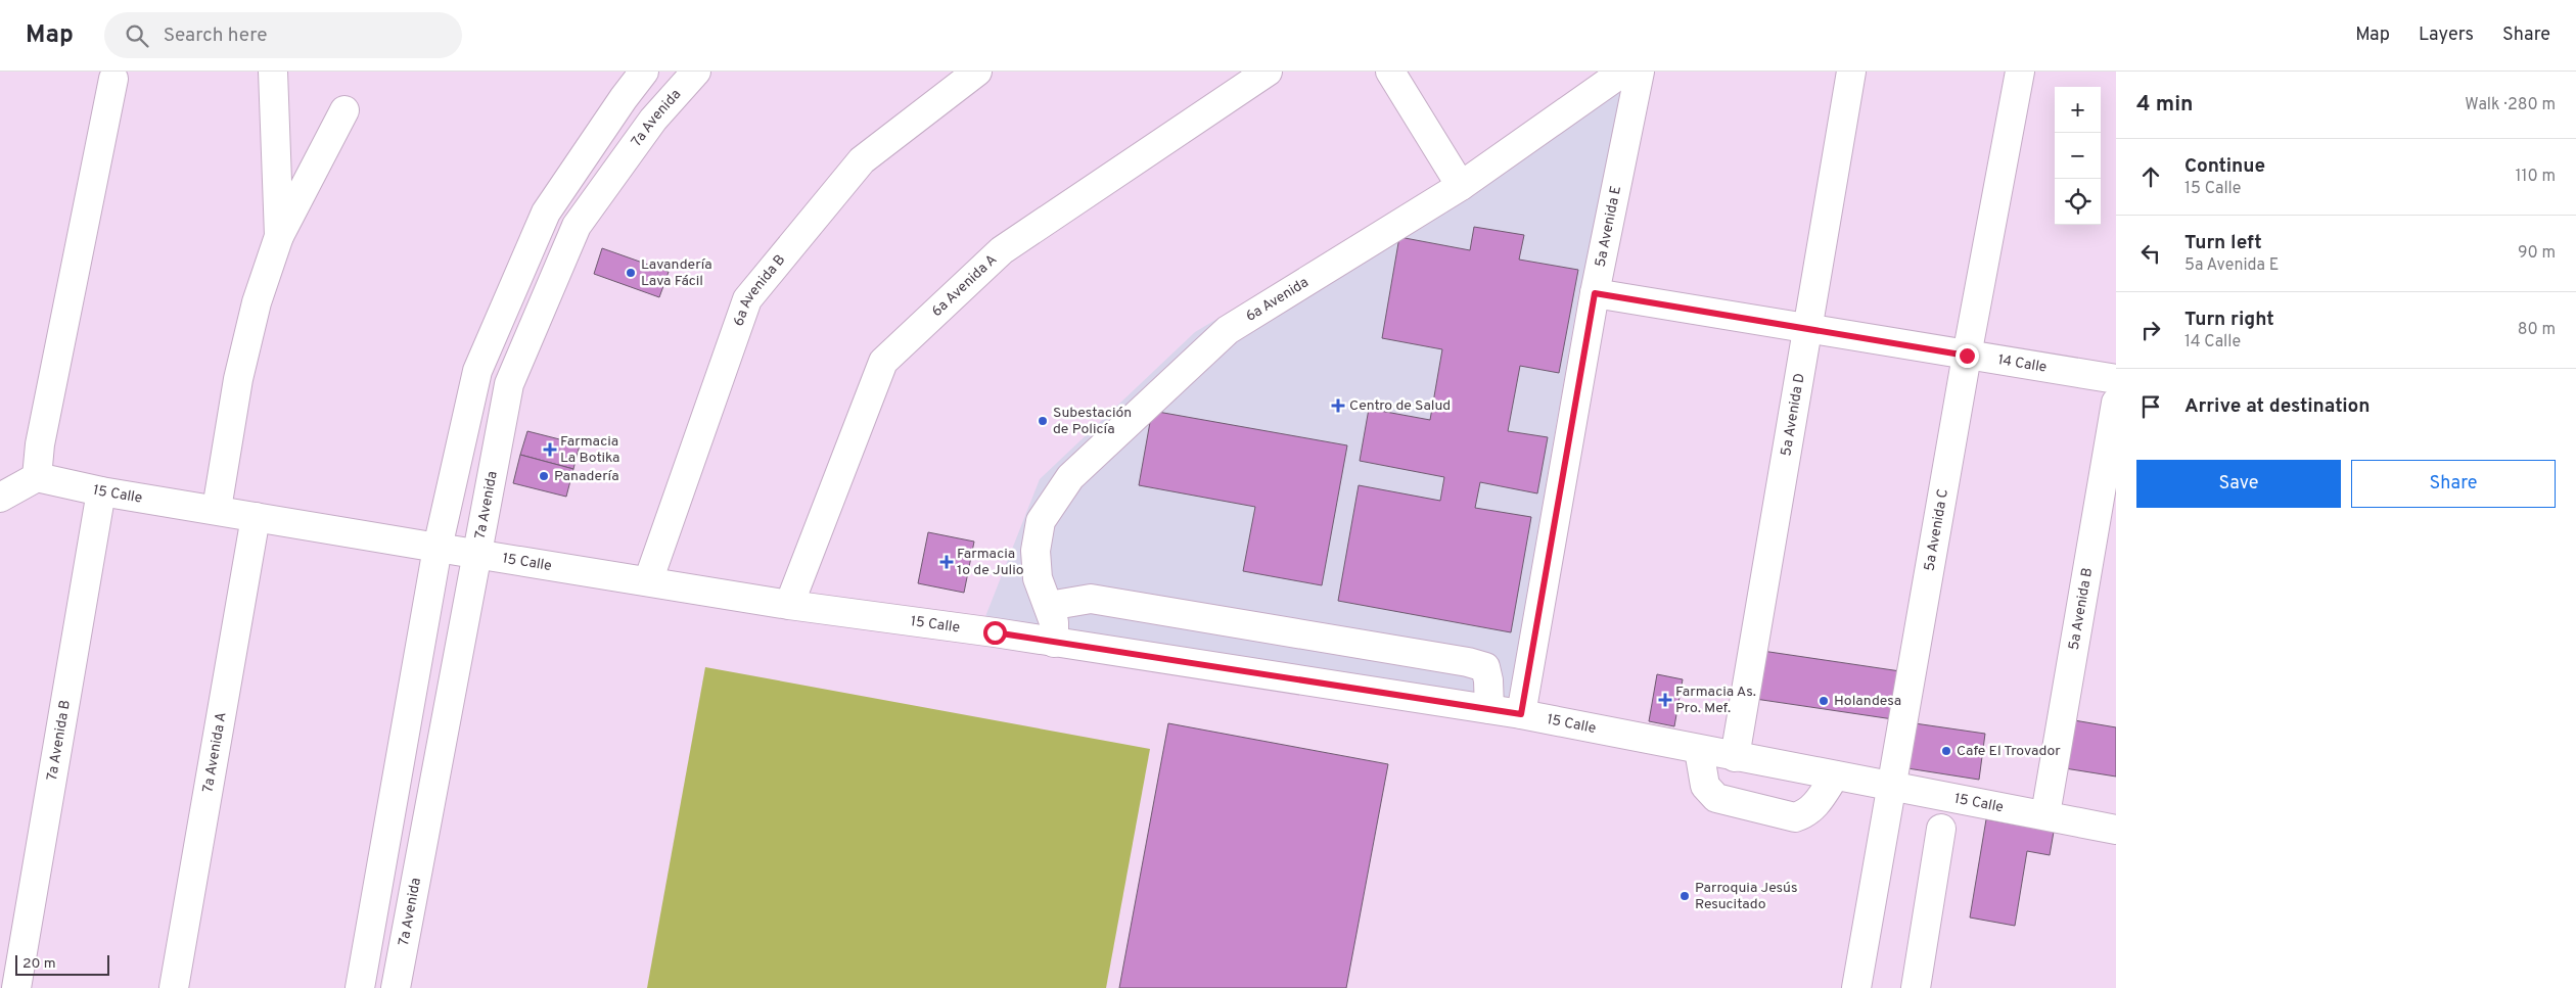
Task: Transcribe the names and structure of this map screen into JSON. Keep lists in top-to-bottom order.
{
  "streets": {
    "street": [
      "7a Avenida",
      "5a Avenida E",
      "6a Avenida A",
      "6a Avenida B",
      "6a Avenida",
      "14 Calle",
      "5a Avenida D",
      "15 Calle",
      "5a Avenida C",
      "5a Avenida B",
      "7a Avenida B",
      "7a Avenida A"
    ]
  },
  "crossings": [
    ["7a Avenida", "15 Calle"],
    ["5a Avenida E", "14 Calle"],
    ["5a Avenida E", "15 Calle"],
    ["6a Avenida A", "15 Calle"],
    ["6a Avenida B", "15 Calle"],
    ["6a Avenida", "15 Calle"],
    ["14 Calle", "5a Avenida D"],
    ["14 Calle", "5a Avenida C"],
    ["5a Avenida D", "15 Calle"],
    ["15 Calle", "5a Avenida C"],
    ["15 Calle", "5a Avenida B"],
    ["15 Calle", "7a Avenida B"],
    ["15 Calle", "7a Avenida A"]
  ],
  "places": {
    "other": [
      "Lavandería Lava Fácil",
      "Subestación de Policía",
      "Panadería",
      "Holandesa",
      "Cafe El Trovador",
      "Parroquia Jesús Resucitado"
    ],
    "health": [
      "Centro de Salud",
      "Farmacia La Botika",
      "Farmacia 1o de Julio",
      "Farmacia As. Pro. Mef."
    ]
  },
  "scale_bar": "20 m",
  "page": {
    "header": "Map",
    "search": "Search here",
    "nav": ["Map", "Layers", "Share"],
    "heading": ["4 min", "Walk · 280 m"],
    "map_buttons": ["+", "−"],
    "list": [
      ["Continue", "15 Calle", "110 m"],
      ["Turn left", "5a Avenida E", "90 m"],
      ["Turn right", "14 Calle", "80 m"],
      "Arrive at destination"
    ],
    "buttons": ["Save", "Share"],
    "scale": "20 m"
  }
}
